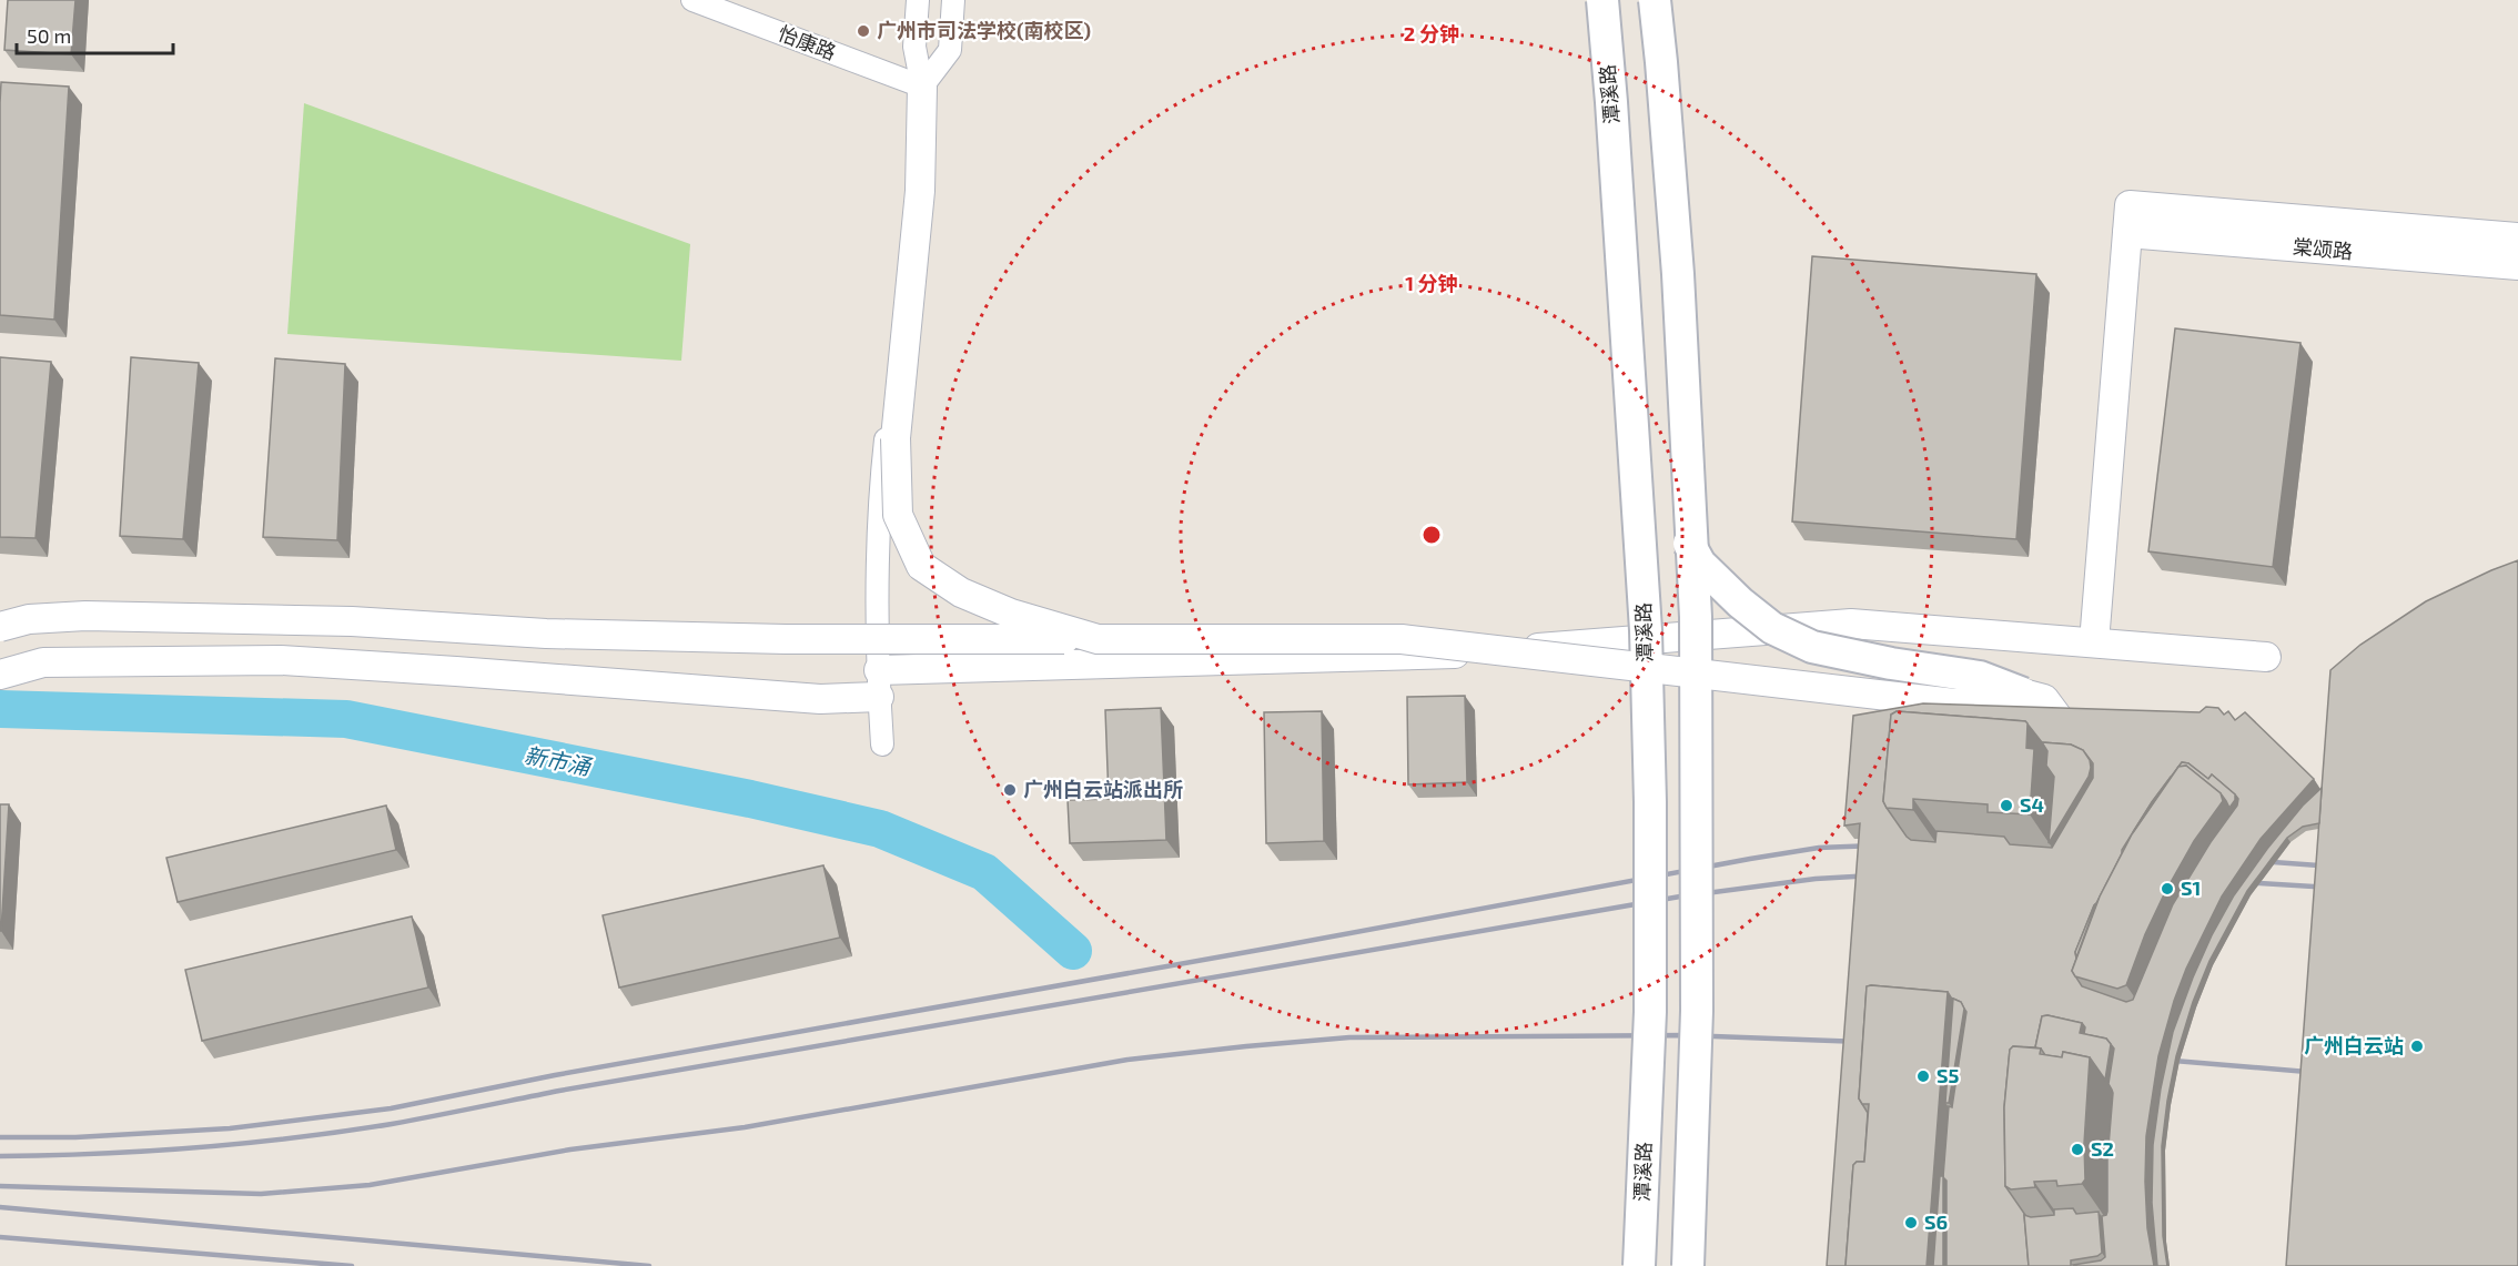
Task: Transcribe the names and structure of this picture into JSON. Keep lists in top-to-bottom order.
{
  "streets": {
    "main road": ["潭溪路"],
    "street": ["怡康路", "棠颂路"]
  },
  "water": ["新市涌"],
  "places": [
    "广州市司法学校(南校区)",
    "广州白云站派出所",
    "S4",
    "S1",
    "广州白云站",
    "S5",
    "S2",
    "S6"
  ],
  "scale_bar": "50 m",
  "rings": ["2 分钟", "1 分钟"]
}
